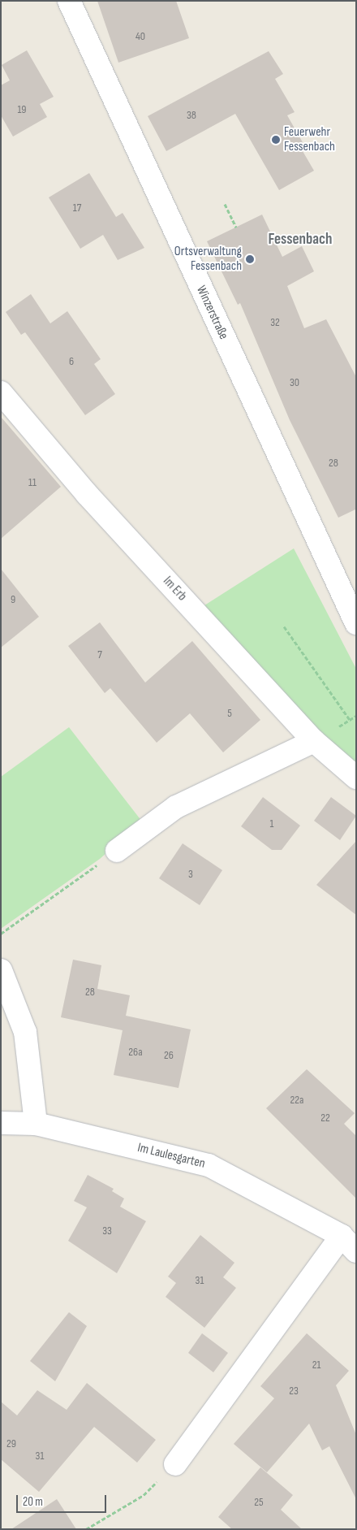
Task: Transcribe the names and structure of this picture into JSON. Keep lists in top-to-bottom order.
{
  "streets": {
    "street": ["Winzerstraße", "Im Erb", "Im Laulesgarten"]
  },
  "districts": ["Fessenbach"],
  "places": ["Feuerwehr Fessenbach", "Ortsverwaltung Fessenbach"],
  "house_numbers": [
    "40",
    "19",
    "38",
    "17",
    "32",
    "6",
    "30",
    "28",
    "11",
    "9",
    "7",
    "5",
    "1",
    "3",
    "28",
    "26a",
    "26",
    "22a",
    "22",
    "33",
    "31",
    "21",
    "23",
    "29",
    "31",
    "25"
  ],
  "scale_bar": "20 m"
}
